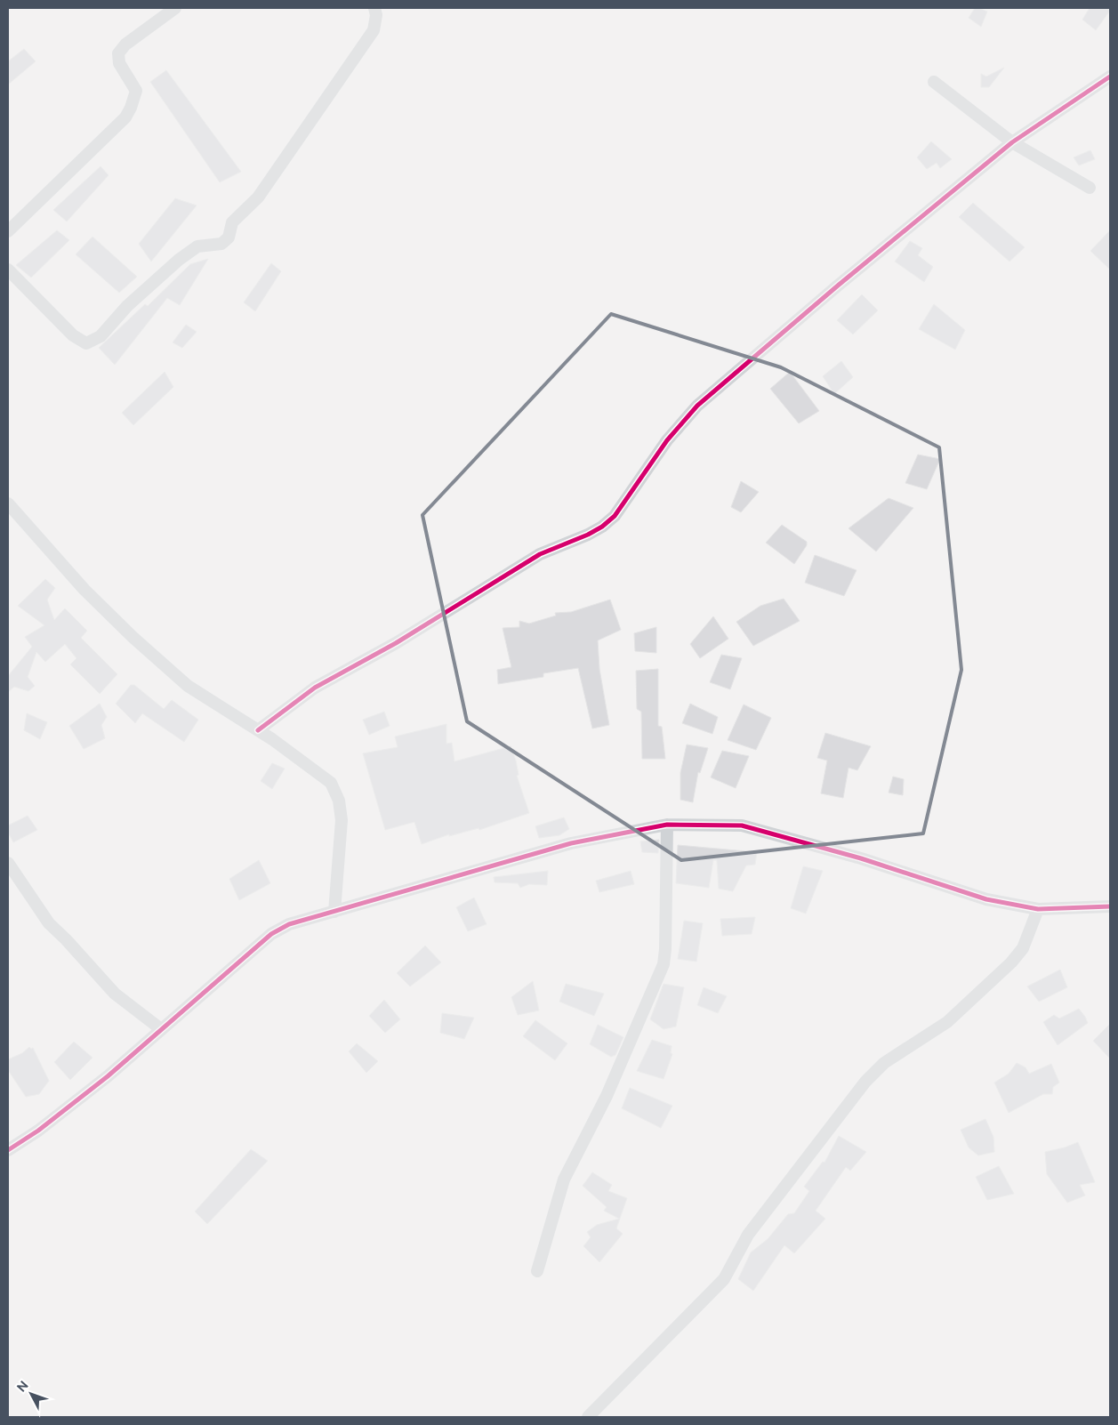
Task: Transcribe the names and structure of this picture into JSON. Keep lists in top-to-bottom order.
{
  "north": "top left"
}
